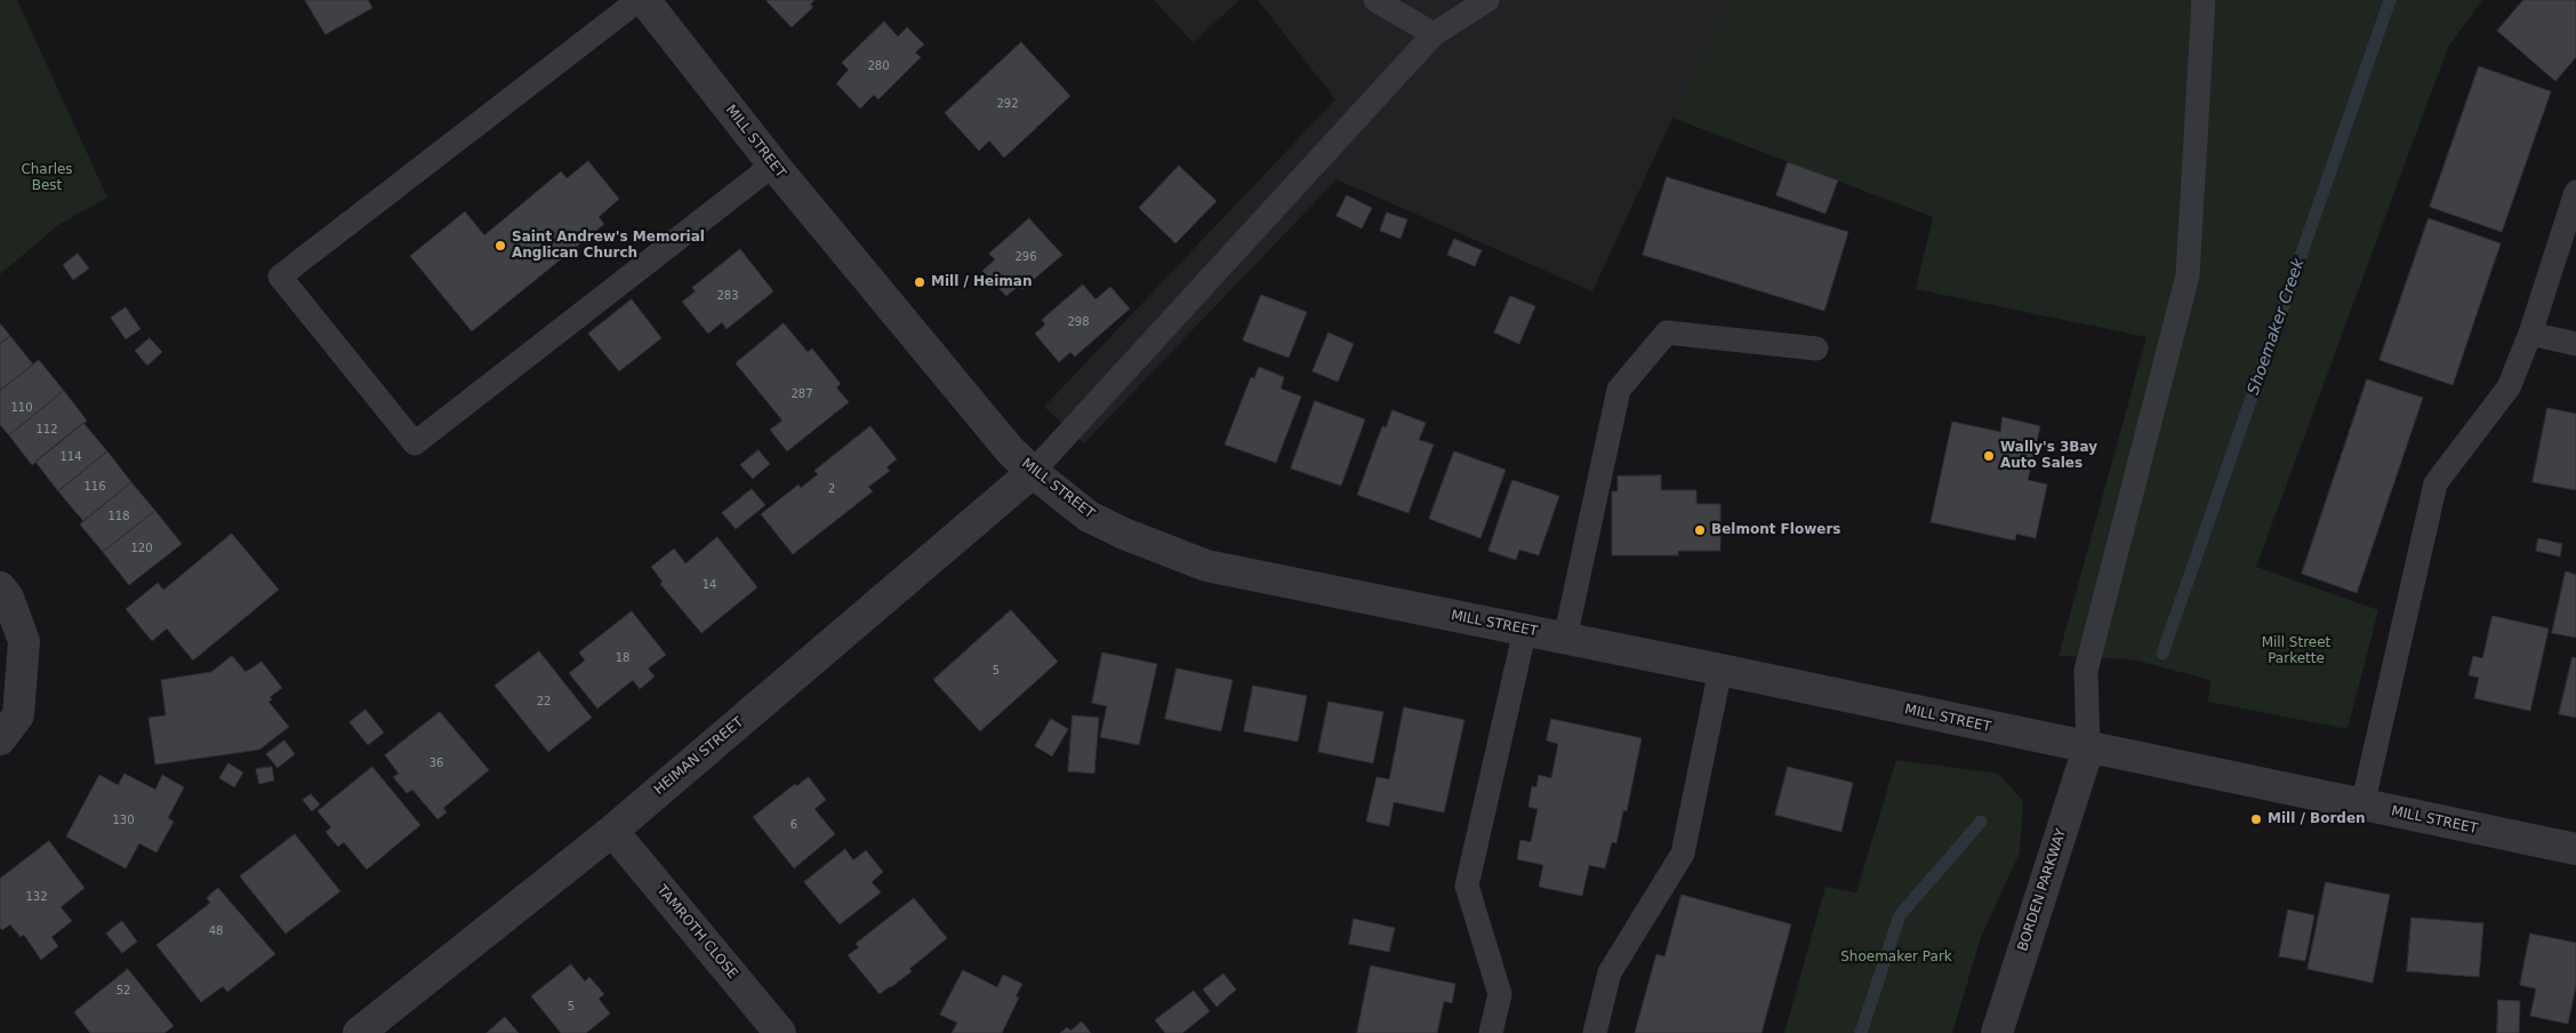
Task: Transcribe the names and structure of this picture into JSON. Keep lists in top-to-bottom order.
{
  "streets": {
    "street": [
      "MILL STREET",
      "HEIMAN STREET",
      "BORDEN PARKWAY",
      "TAMROTH CLOSE"
    ]
  },
  "crossings": [
    ["MILL STREET", "HEIMAN STREET"],
    ["MILL STREET", "BORDEN PARKWAY"],
    ["HEIMAN STREET", "TAMROTH CLOSE"]
  ],
  "water": ["Shoemaker Creek"],
  "parks": ["Charles Best", "Mill Street Parkette", "Shoemaker Park"],
  "places": [
    "Saint Andrew's Memorial Anglican Church",
    "Mill / Heiman",
    "Wally's 3Bay Auto Sales",
    "Belmont Flowers",
    "Mill / Borden"
  ],
  "house_numbers": [
    "280",
    "292",
    "296",
    "283",
    "298",
    "287",
    "110",
    "112",
    "114",
    "116",
    "2",
    "118",
    "120",
    "14",
    "18",
    "5",
    "22",
    "36",
    "130",
    "6",
    "132",
    "48",
    "52",
    "5"
  ]
}
